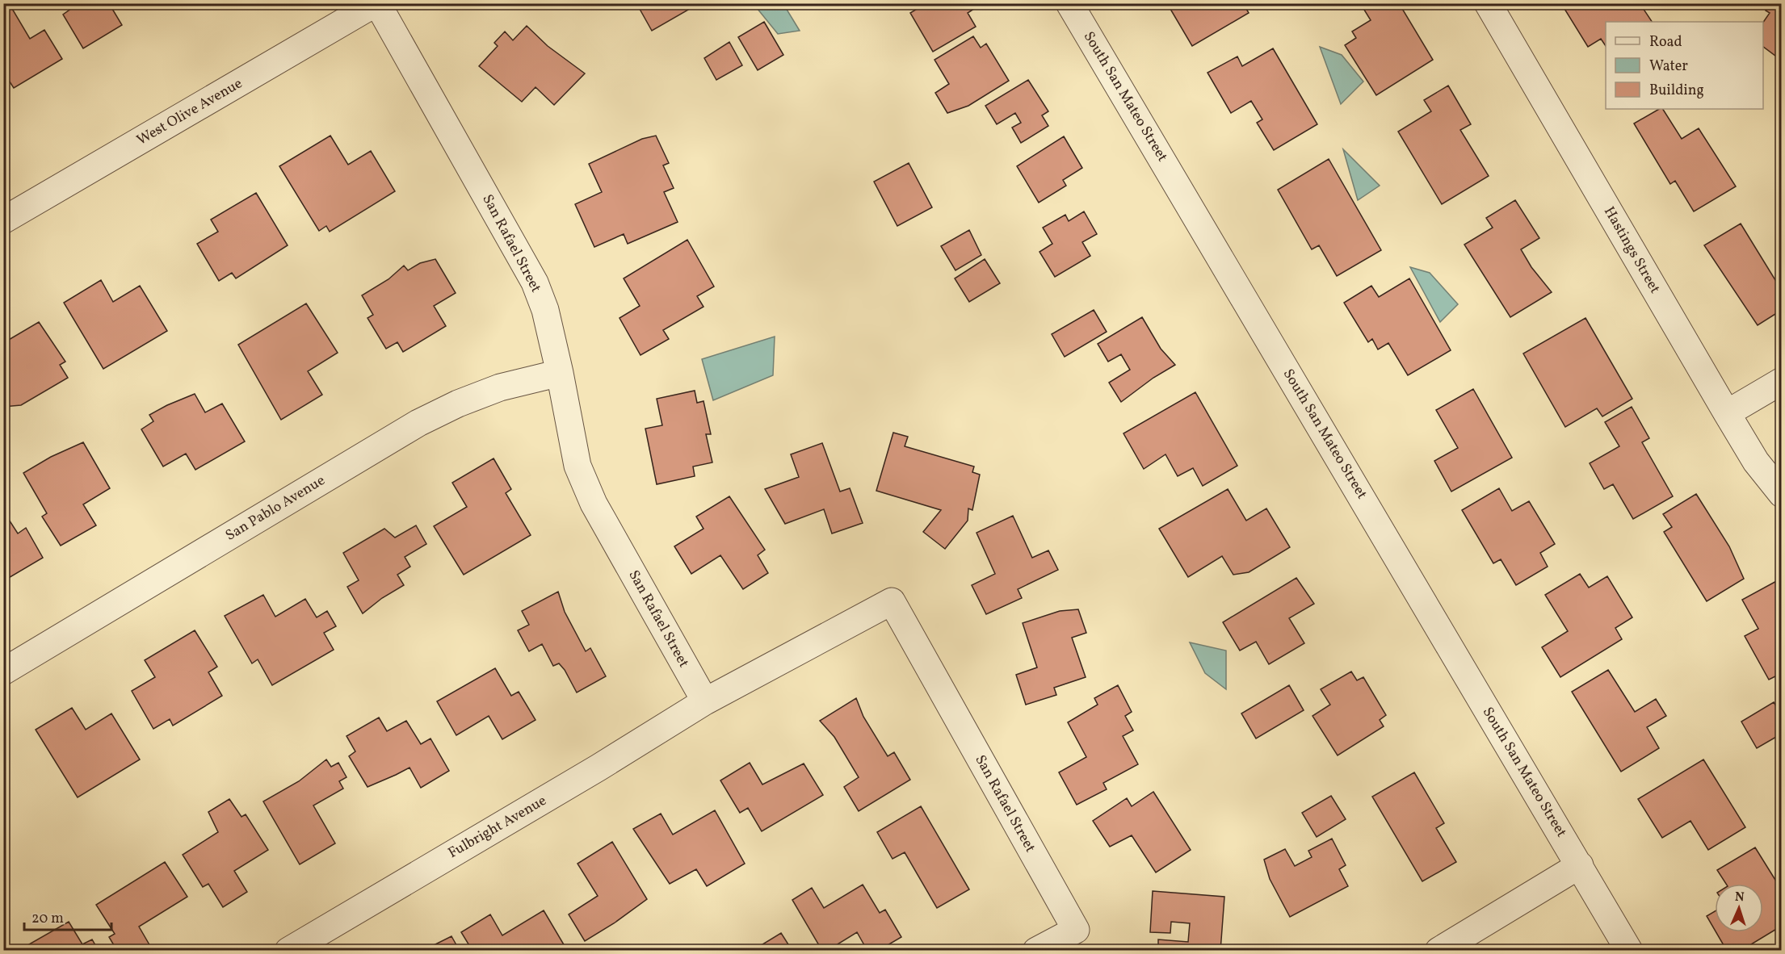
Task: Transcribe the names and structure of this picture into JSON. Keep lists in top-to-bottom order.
{
  "streets": {
    "street": [
      "South San Mateo Street",
      "West Olive Avenue",
      "San Rafael Street",
      "Hastings Street",
      "San Pablo Avenue",
      "Fulbright Avenue"
    ]
  },
  "crossings": [
    ["West Olive Avenue", "San Rafael Street"],
    ["San Rafael Street", "San Pablo Avenue"],
    ["San Rafael Street", "Fulbright Avenue"]
  ],
  "legend": ["Road", "Water", "Building"],
  "scale_bar": "20 m",
  "north": "top"
}
